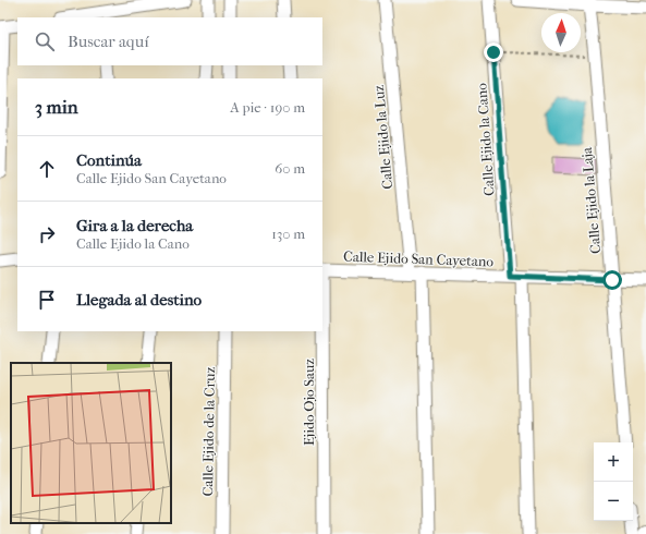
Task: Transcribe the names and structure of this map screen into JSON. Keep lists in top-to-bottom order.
{
  "streets": {
    "street": [
      "Calle Ejido la Luz",
      "Calle Ejido la Cano",
      "Calle Ejido la Laja",
      "Calle Ejido San Cayetano",
      "Ejido Ojo Sauz",
      "Calle Ejido de la Cruz"
    ]
  },
  "crossings": [
    ["Calle Ejido la Luz", "Calle Ejido San Cayetano"],
    ["Calle Ejido la Cano", "Calle Ejido San Cayetano"],
    ["Calle Ejido la Laja", "Calle Ejido San Cayetano"],
    ["Calle Ejido San Cayetano", "Ejido Ojo Sauz"]
  ],
  "north": "top",
  "page": {
    "search": "Buscar aquí",
    "heading": ["3 min", "A pie · 190 m"],
    "list": [
      ["Continúa", "Calle Ejido San Cayetano", "60 m"],
      ["Gira a la derecha", "Calle Ejido la Cano", "130 m"],
      "Llegada al destino"
    ],
    "map_buttons": ["+", "−"]
  }
}
